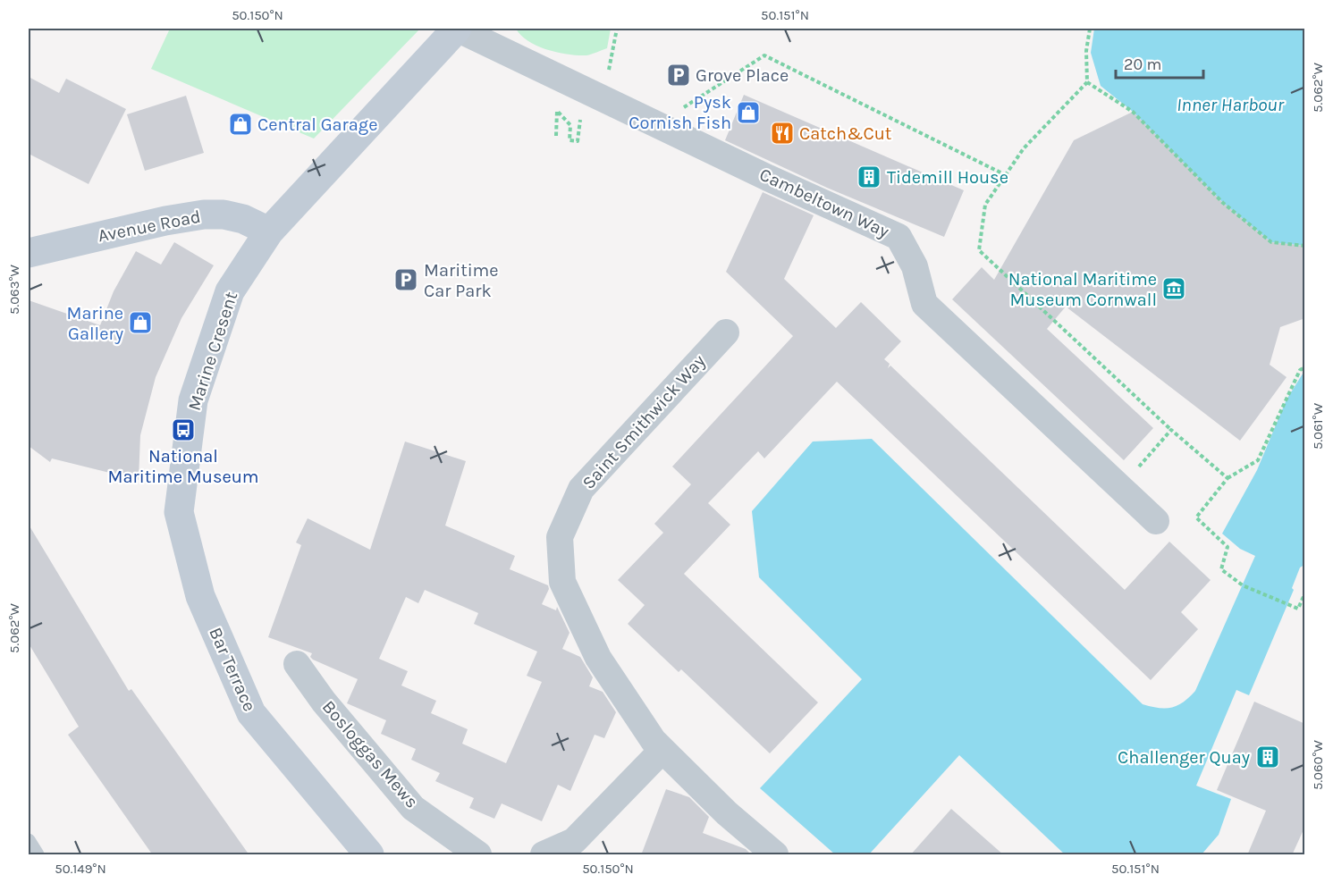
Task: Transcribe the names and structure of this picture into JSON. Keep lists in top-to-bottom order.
{
  "streets": {
    "street": [
      "Cambeltown Way",
      "Avenue Road",
      "Marine Cresent",
      "Saint Smithwick Way",
      "Bar Terrace",
      "Bosloggas Mews"
    ]
  },
  "crossings": [
    ["Cambeltown Way", "Marine Cresent"],
    ["Avenue Road", "Marine Cresent"],
    ["Marine Cresent", "Bar Terrace"]
  ],
  "water": ["Inner Harbour"],
  "places": {
    "parking": ["Grove Place", "Maritime Car Park"],
    "shop": ["Pysk Cornish Fish", "Central Garage", "Marine Gallery"],
    "restaurant": ["Catch&Cut"],
    "building": ["Tidemill House", "Challenger Quay"],
    "museum": ["National Maritime Museum Cornwall"],
    "bus stop": ["National Maritime Museum"]
  },
  "scale_bar": "20 m",
  "coordinates": [
    "50.150°N",
    "50.151°N",
    "5.062°W",
    "5.063°W",
    "5.061°W",
    "5.060°W",
    "50.149°N"
  ]
}
